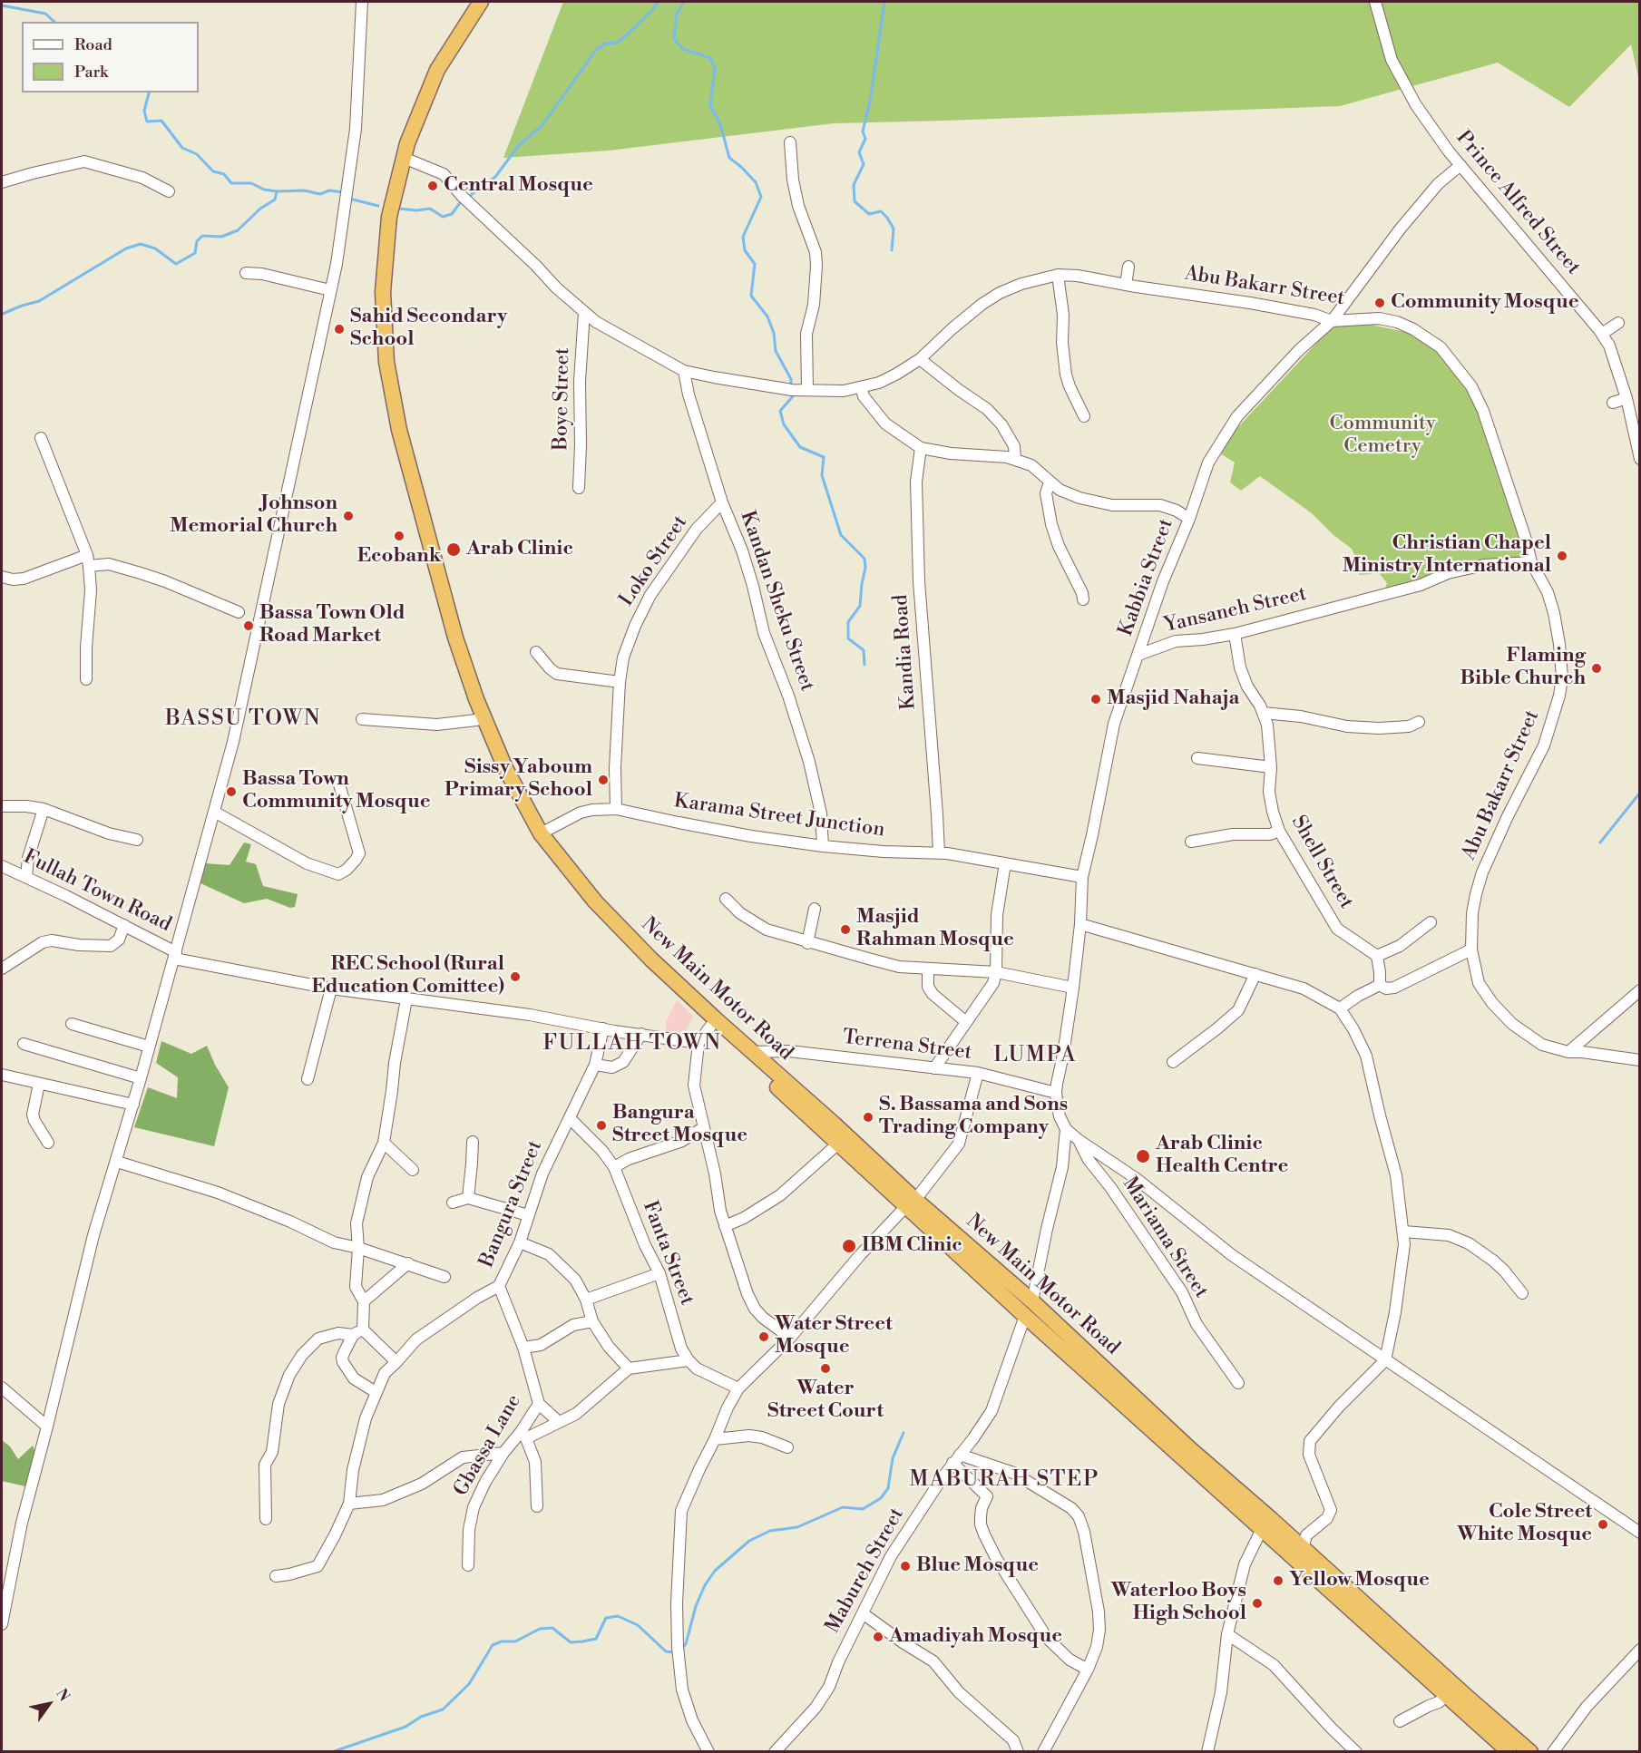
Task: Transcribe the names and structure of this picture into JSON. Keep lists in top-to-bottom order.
{
  "streets": {
    "highway": ["New Main Motor Road"],
    "street": [
      "Prince Alfred Street",
      "Abu Bakarr Street",
      "Boye Street",
      "Loko Street",
      "Kabbia Street",
      "Kandan Sheku Street",
      "Yansaneh Street",
      "Kandia Road",
      "Karama Street Junction",
      "Shell Street",
      "Fullah Town Road",
      "Terrena Street",
      "Bangura Street",
      "Mariama Street",
      "Fanta Street",
      "Gbassa Lane",
      "Mabureh Street"
    ]
  },
  "crossings": [
    ["Prince Alfred Street", "Kabbia Street"],
    ["Abu Bakarr Street", "Boye Street"],
    ["Abu Bakarr Street", "Kabbia Street"],
    ["Abu Bakarr Street", "Kandan Sheku Street"],
    ["Abu Bakarr Street", "Yansaneh Street"],
    ["Abu Bakarr Street", "New Main Motor Road"],
    ["Loko Street", "Kandan Sheku Street"],
    ["Loko Street", "Karama Street Junction"],
    ["Kabbia Street", "Yansaneh Street"],
    ["Kabbia Street", "Karama Street Junction"],
    ["Kabbia Street", "Terrena Street"],
    ["Kandan Sheku Street", "Karama Street Junction"],
    ["Yansaneh Street", "Shell Street"],
    ["Kandia Road", "Karama Street Junction"],
    ["Karama Street Junction", "New Main Motor Road"],
    ["Fullah Town Road", "Bangura Street"],
    ["New Main Motor Road", "Terrena Street"],
    ["New Main Motor Road", "Mabureh Street"],
    ["Bangura Street", "Fanta Street"],
    ["Bangura Street", "Gbassa Lane"]
  ],
  "districts": [
    "BASSU TOWN",
    "FULLAH TOWN",
    "LUMPA",
    "MABURAH STEP"
  ],
  "parks": ["Community Cemetry"],
  "places": [
    "Central Mosque",
    "Community Mosque",
    "Sahid Secondary School",
    "Johnson Memorial Church",
    "Ecobank",
    "Arab Clinic",
    "Christian Chapel Ministry International",
    "Bassa Town Old Road Market",
    "Flaming Bible Church",
    "Masjid Nahaja",
    "Sissy Yaboum Primary School",
    "Bassa Town Community Mosque",
    "Masjid Rahman Mosque",
    "REC School (Rural Education Comittee)",
    "S. Bassama and Sons Trading Company",
    "Bangura Street Mosque",
    "Arab Clinic Health Centre",
    "IBM Clinic",
    "Water Street Mosque",
    "Water Street Court",
    "Cole Street White Mosque",
    "Blue Mosque",
    "Yellow Mosque",
    "Waterloo Boys High School",
    "Amadiyah Mosque"
  ],
  "legend": ["Road", "Park"],
  "north": "top right"
}
